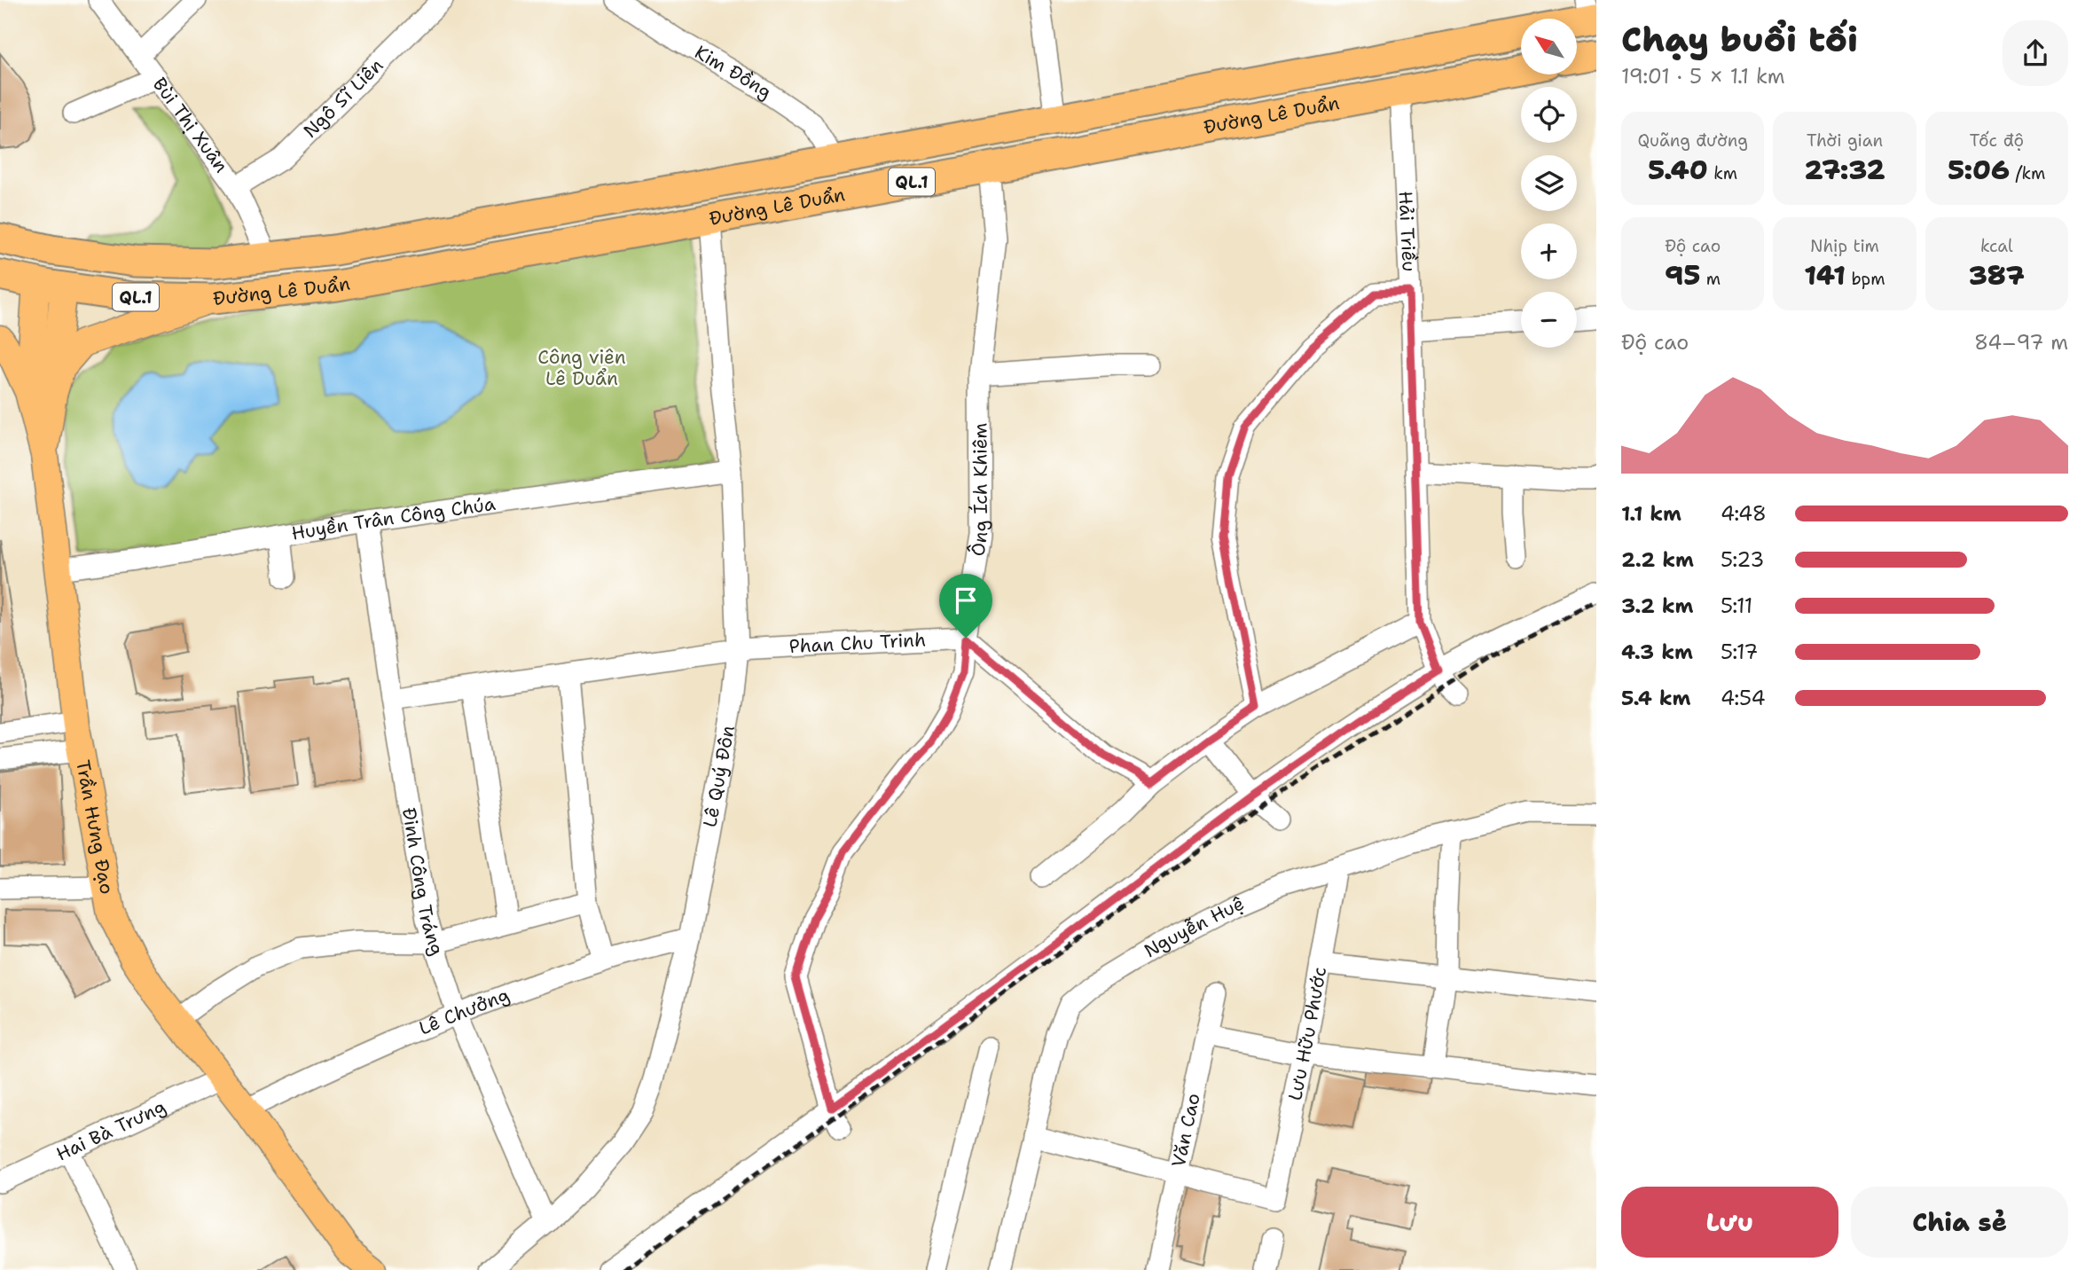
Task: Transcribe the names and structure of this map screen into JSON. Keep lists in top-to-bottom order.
{
  "streets": {
    "highway": ["Đường Lê Duẩn", "QL.1"],
    "main road": ["Trần Hưng Đạo"],
    "street": [
      "Kim Đồng",
      "Ngô Sĩ Liên",
      "Bùi Thị Xuân",
      "Hải Triều",
      "Ông Ích Khiêm",
      "Huyền Trân Công Chúa",
      "Phan Chu Trinh",
      "Lê Quý Đôn",
      "Đinh Công Tráng",
      "Nguyễn Huệ",
      "Lê Chưởng",
      "Lưu Hữu Phước",
      "Hai Bà Trưng",
      "Văn Cao"
    ]
  },
  "crossings": [
    ["Kim Đồng", "Đường Lê Duẩn"],
    ["Ngô Sĩ Liên", "Bùi Thị Xuân"],
    ["Đường Lê Duẩn", "Bùi Thị Xuân"],
    ["Đường Lê Duẩn", "Hải Triều"],
    ["Đường Lê Duẩn", "Ông Ích Khiêm"],
    ["Đường Lê Duẩn", "Lê Quý Đôn"],
    ["Ông Ích Khiêm", "Phan Chu Trinh"],
    ["Huyền Trân Công Chúa", "Lê Quý Đôn"],
    ["Huyền Trân Công Chúa", "Trần Hưng Đạo"],
    ["Huyền Trân Công Chúa", "Đinh Công Tráng"],
    ["Phan Chu Trinh", "Lê Quý Đôn"],
    ["Phan Chu Trinh", "Đinh Công Tráng"],
    ["Lê Quý Đôn", "Đinh Công Tráng"],
    ["Lê Quý Đôn", "Lê Chưởng"],
    ["Trần Hưng Đạo", "Lê Chưởng"],
    ["Trần Hưng Đạo", "Hai Bà Trưng"],
    ["Đinh Công Tráng", "Lê Chưởng"],
    ["Nguyễn Huệ", "Lưu Hữu Phước"],
    ["Lưu Hữu Phước", "Văn Cao"]
  ],
  "parks": ["Công viên Lê Duẩn"],
  "north": "top left",
  "page": {
    "heading": ["Chạy buổi tối", "19:01 · 5 × 1.1 km"],
    "map_buttons": ["+", "−"],
    "stats": [
      ["Quãng đường", "5.40 km"],
      ["Thời gian", "27:32"],
      ["Tốc độ", "5:06 /km"],
      ["Độ cao", "95 m"],
      ["Nhịp tim", "141 bpm"],
      ["kcal", "387"]
    ],
    "chart": ["Độ cao", "84–97 m"],
    "list": [
      {
        "name": "1.1 km",
        "note": "4:48"
      },
      {
        "name": "2.2 km",
        "note": "5:23"
      },
      {
        "name": "3.2 km",
        "note": "5:11"
      },
      {
        "name": "4.3 km",
        "note": "5:17"
      },
      {
        "name": "5.4 km",
        "note": "4:54"
      }
    ],
    "buttons": ["Lưu", "Chia sẻ"]
  }
}
